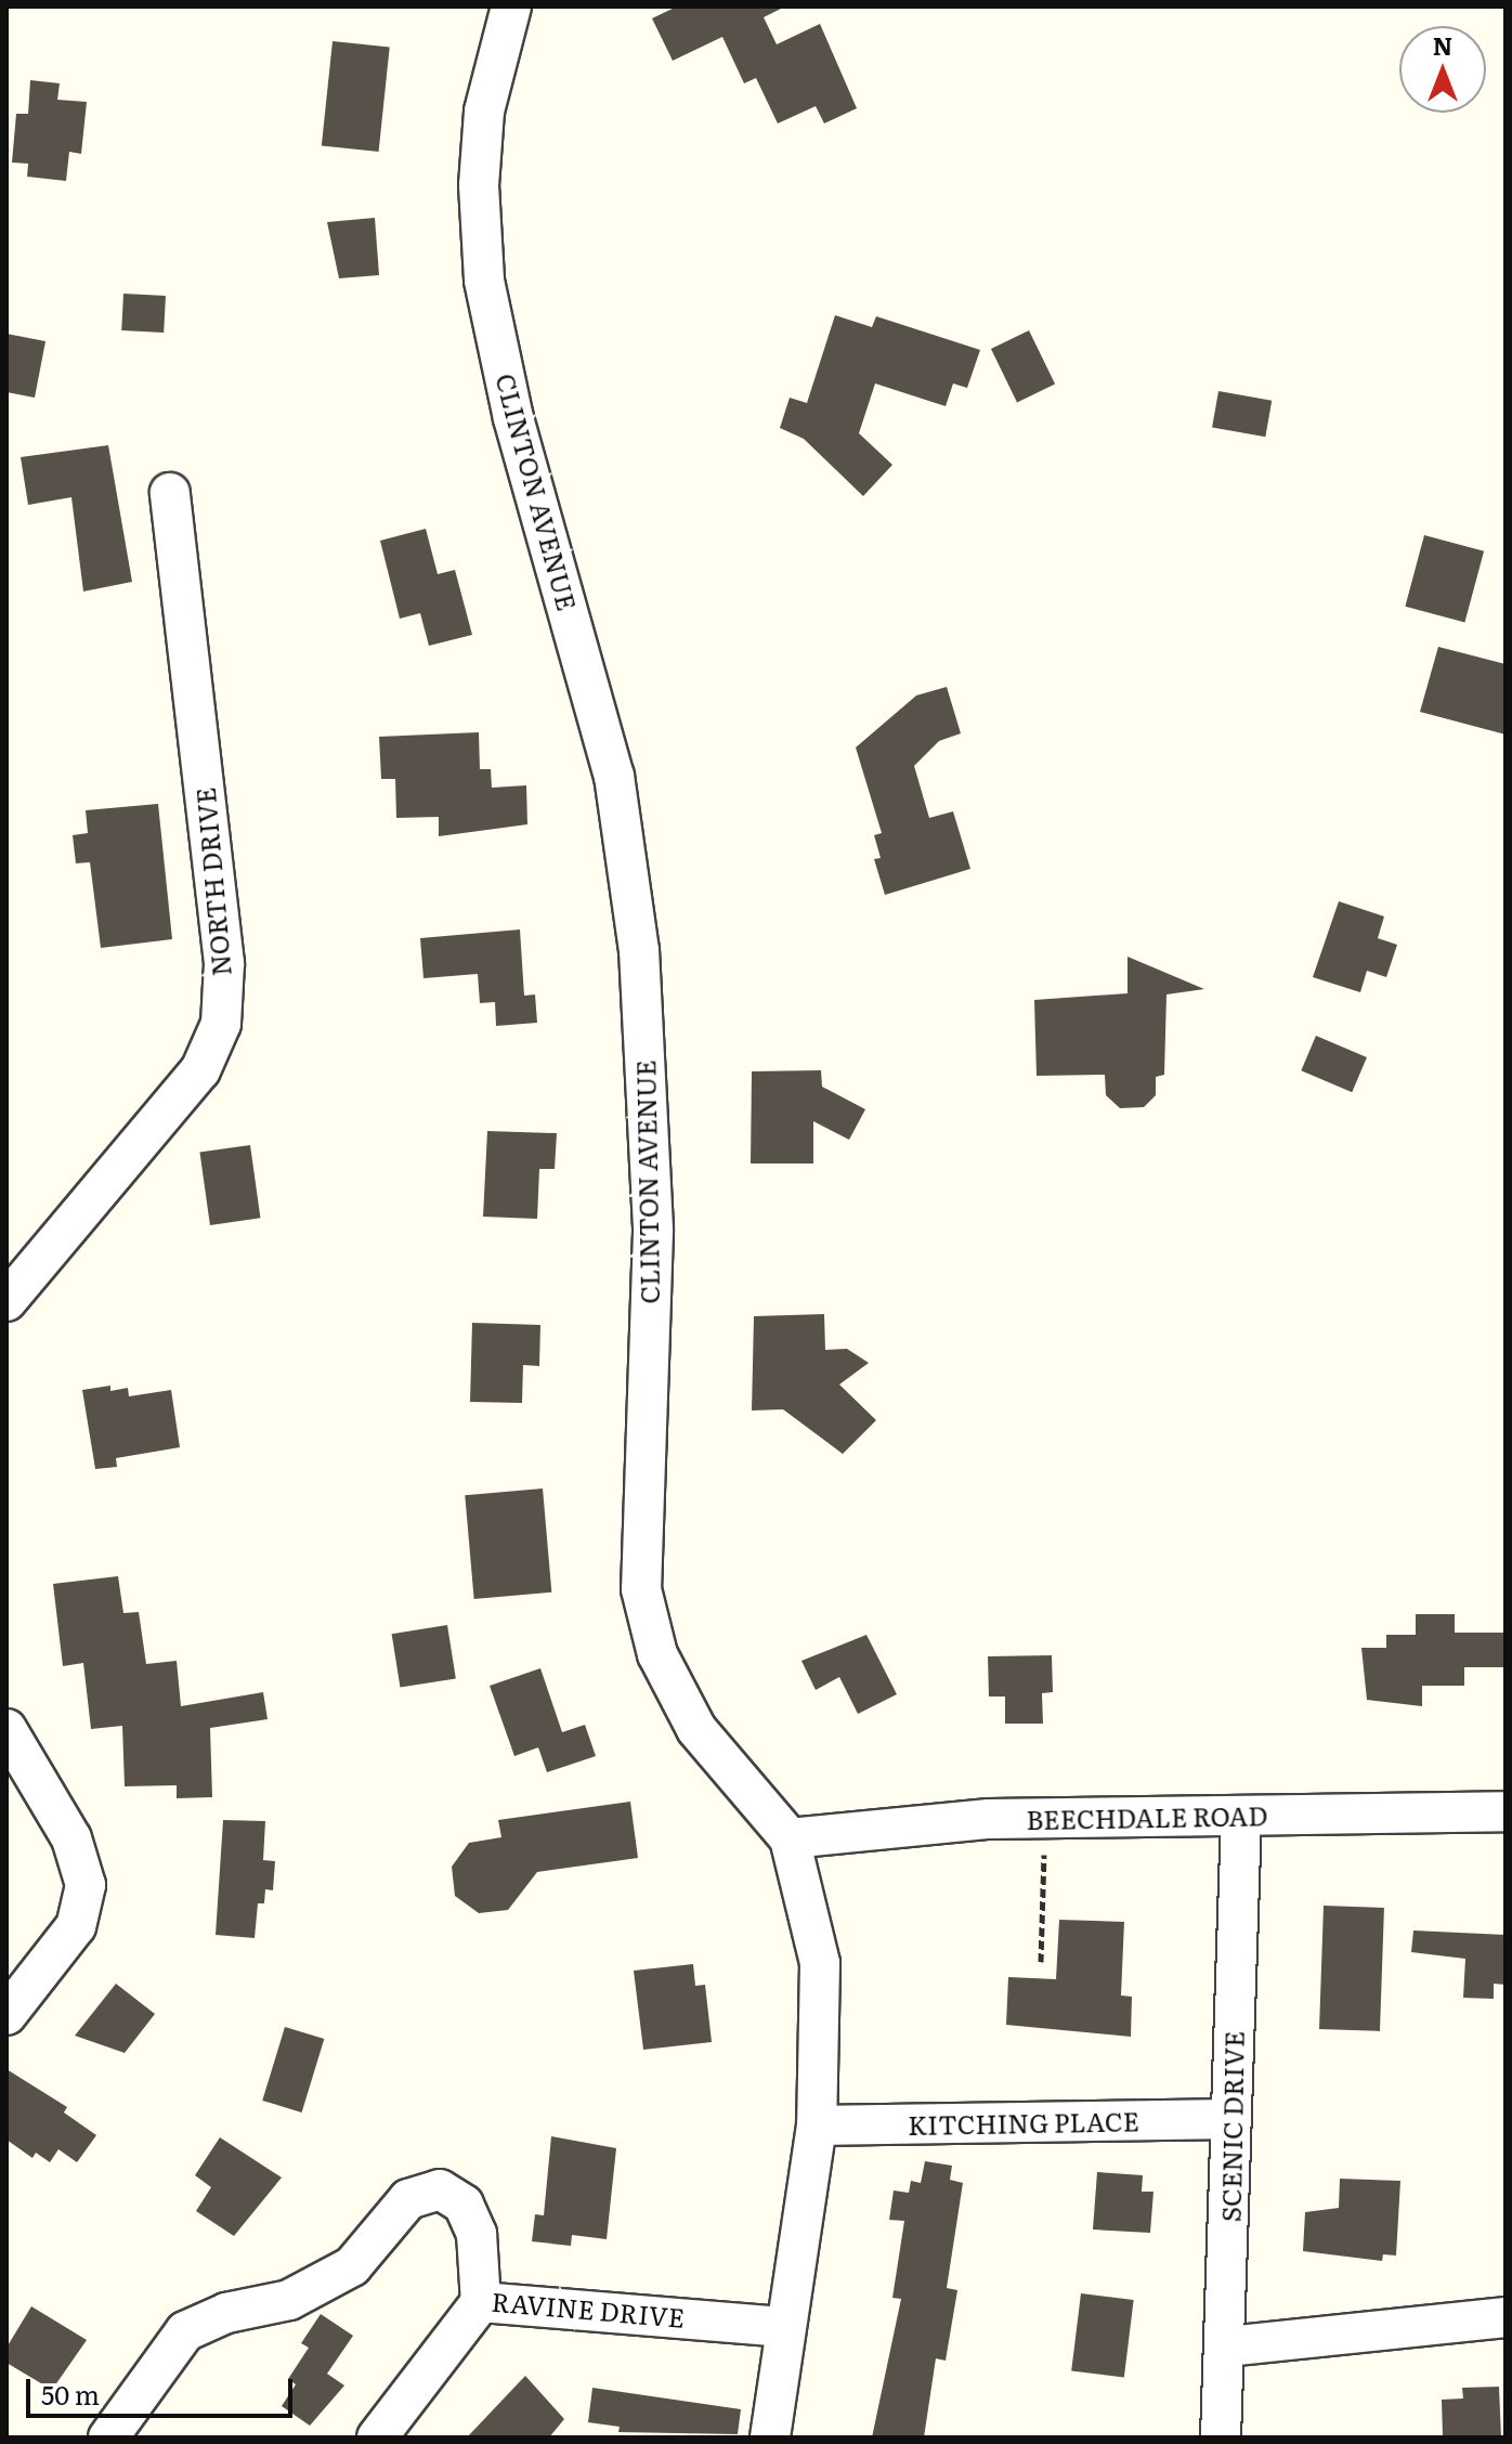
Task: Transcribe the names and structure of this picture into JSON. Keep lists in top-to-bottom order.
{
  "streets": {
    "street": [
      "CLINTON AVENUE",
      "NORTH DRIVE",
      "BEECHDALE ROAD",
      "KITCHING PLACE",
      "SCENIC DRIVE",
      "RAVINE DRIVE"
    ]
  },
  "crossings": [
    ["CLINTON AVENUE", "BEECHDALE ROAD"],
    ["CLINTON AVENUE", "KITCHING PLACE"],
    ["CLINTON AVENUE", "RAVINE DRIVE"],
    ["BEECHDALE ROAD", "SCENIC DRIVE"],
    ["KITCHING PLACE", "SCENIC DRIVE"]
  ],
  "scale_bar": "50 m",
  "north": "top"
}
